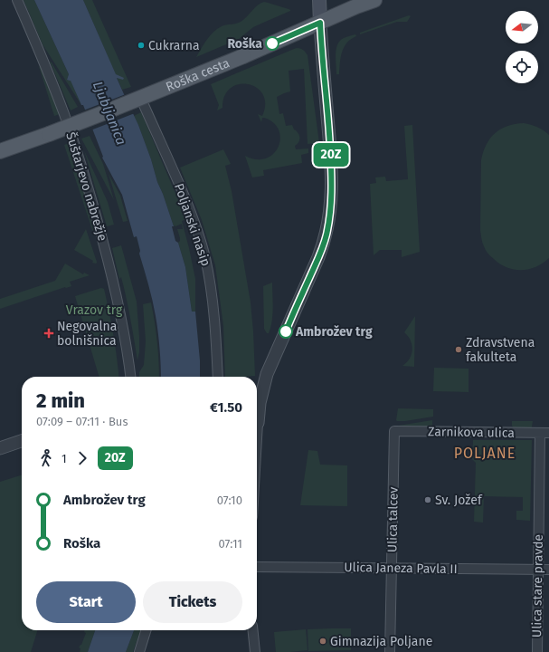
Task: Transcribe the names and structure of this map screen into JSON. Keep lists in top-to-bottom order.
{
  "streets": {
    "main road": ["Roška cesta"],
    "street": [
      "Šuštarjevo nabrežje",
      "Poljanski nasip",
      "Zarnikova ulica",
      "Ulica talcev",
      "Ulica Janeza Pavla II",
      "Ulica stare pravde"
    ]
  },
  "crossings": [
    ["Zarnikova ulica", "Ulica talcev"],
    ["Zarnikova ulica", "Ulica stare pravde"],
    ["Ulica talcev", "Ulica Janeza Pavla II"],
    ["Ulica Janeza Pavla II", "Ulica stare pravde"]
  ],
  "districts": ["POLJANE"],
  "water": ["Ljubljanica"],
  "parks": ["Vrazov trg"],
  "places": {
    "other": [
      "Roška",
      "Cukrarna",
      "Ambrožev trg",
      "Zdravstvena fakulteta",
      "Sv. Jožef",
      "Gimnazija Poljane"
    ],
    "health": ["Negovalna bolnišnica"]
  },
  "lines": ["bus line 20Z"],
  "north": "left",
  "page": {
    "on_map": "20Z",
    "heading": ["2 min", "07:09 – 07:11 · Bus", "€1.50"],
    "legs": ["1", "20Z"],
    "list": [
      {
        "name": "Ambrožev trg",
        "value": "07:10"
      },
      {
        "name": "Roška",
        "value": "07:11"
      }
    ],
    "buttons": ["Start", "Tickets"]
  }
}
